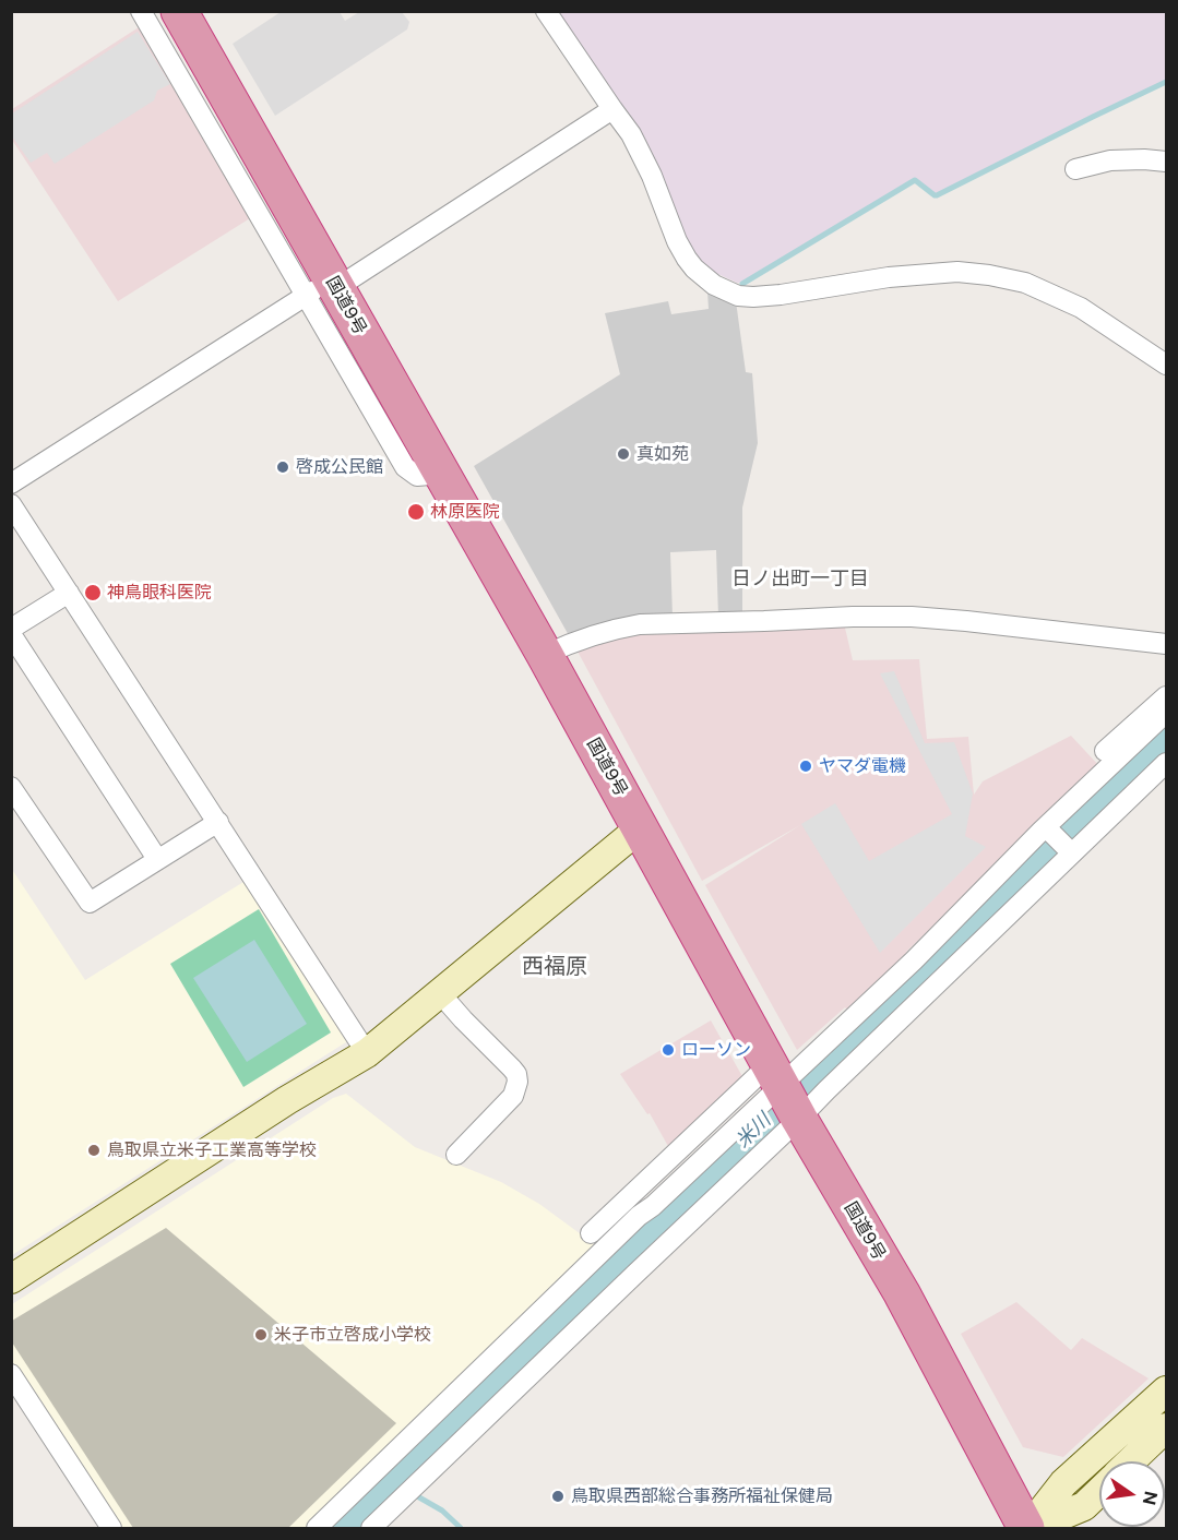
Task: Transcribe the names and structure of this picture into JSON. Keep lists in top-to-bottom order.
{
  "streets": {
    "highway": ["国道9号"]
  },
  "districts": ["日ノ出町一丁目", "西福原"],
  "water": ["米川"],
  "places": [
    "真如苑",
    "啓成公民館",
    "林原医院",
    "神鳥眼科医院",
    "ヤマダ電機",
    "ローソン",
    "鳥取県立米子工業高等学校",
    "米子市立啓成小学校",
    "鳥取県西部総合事務所福祉保健局"
  ],
  "north": "right"
}
